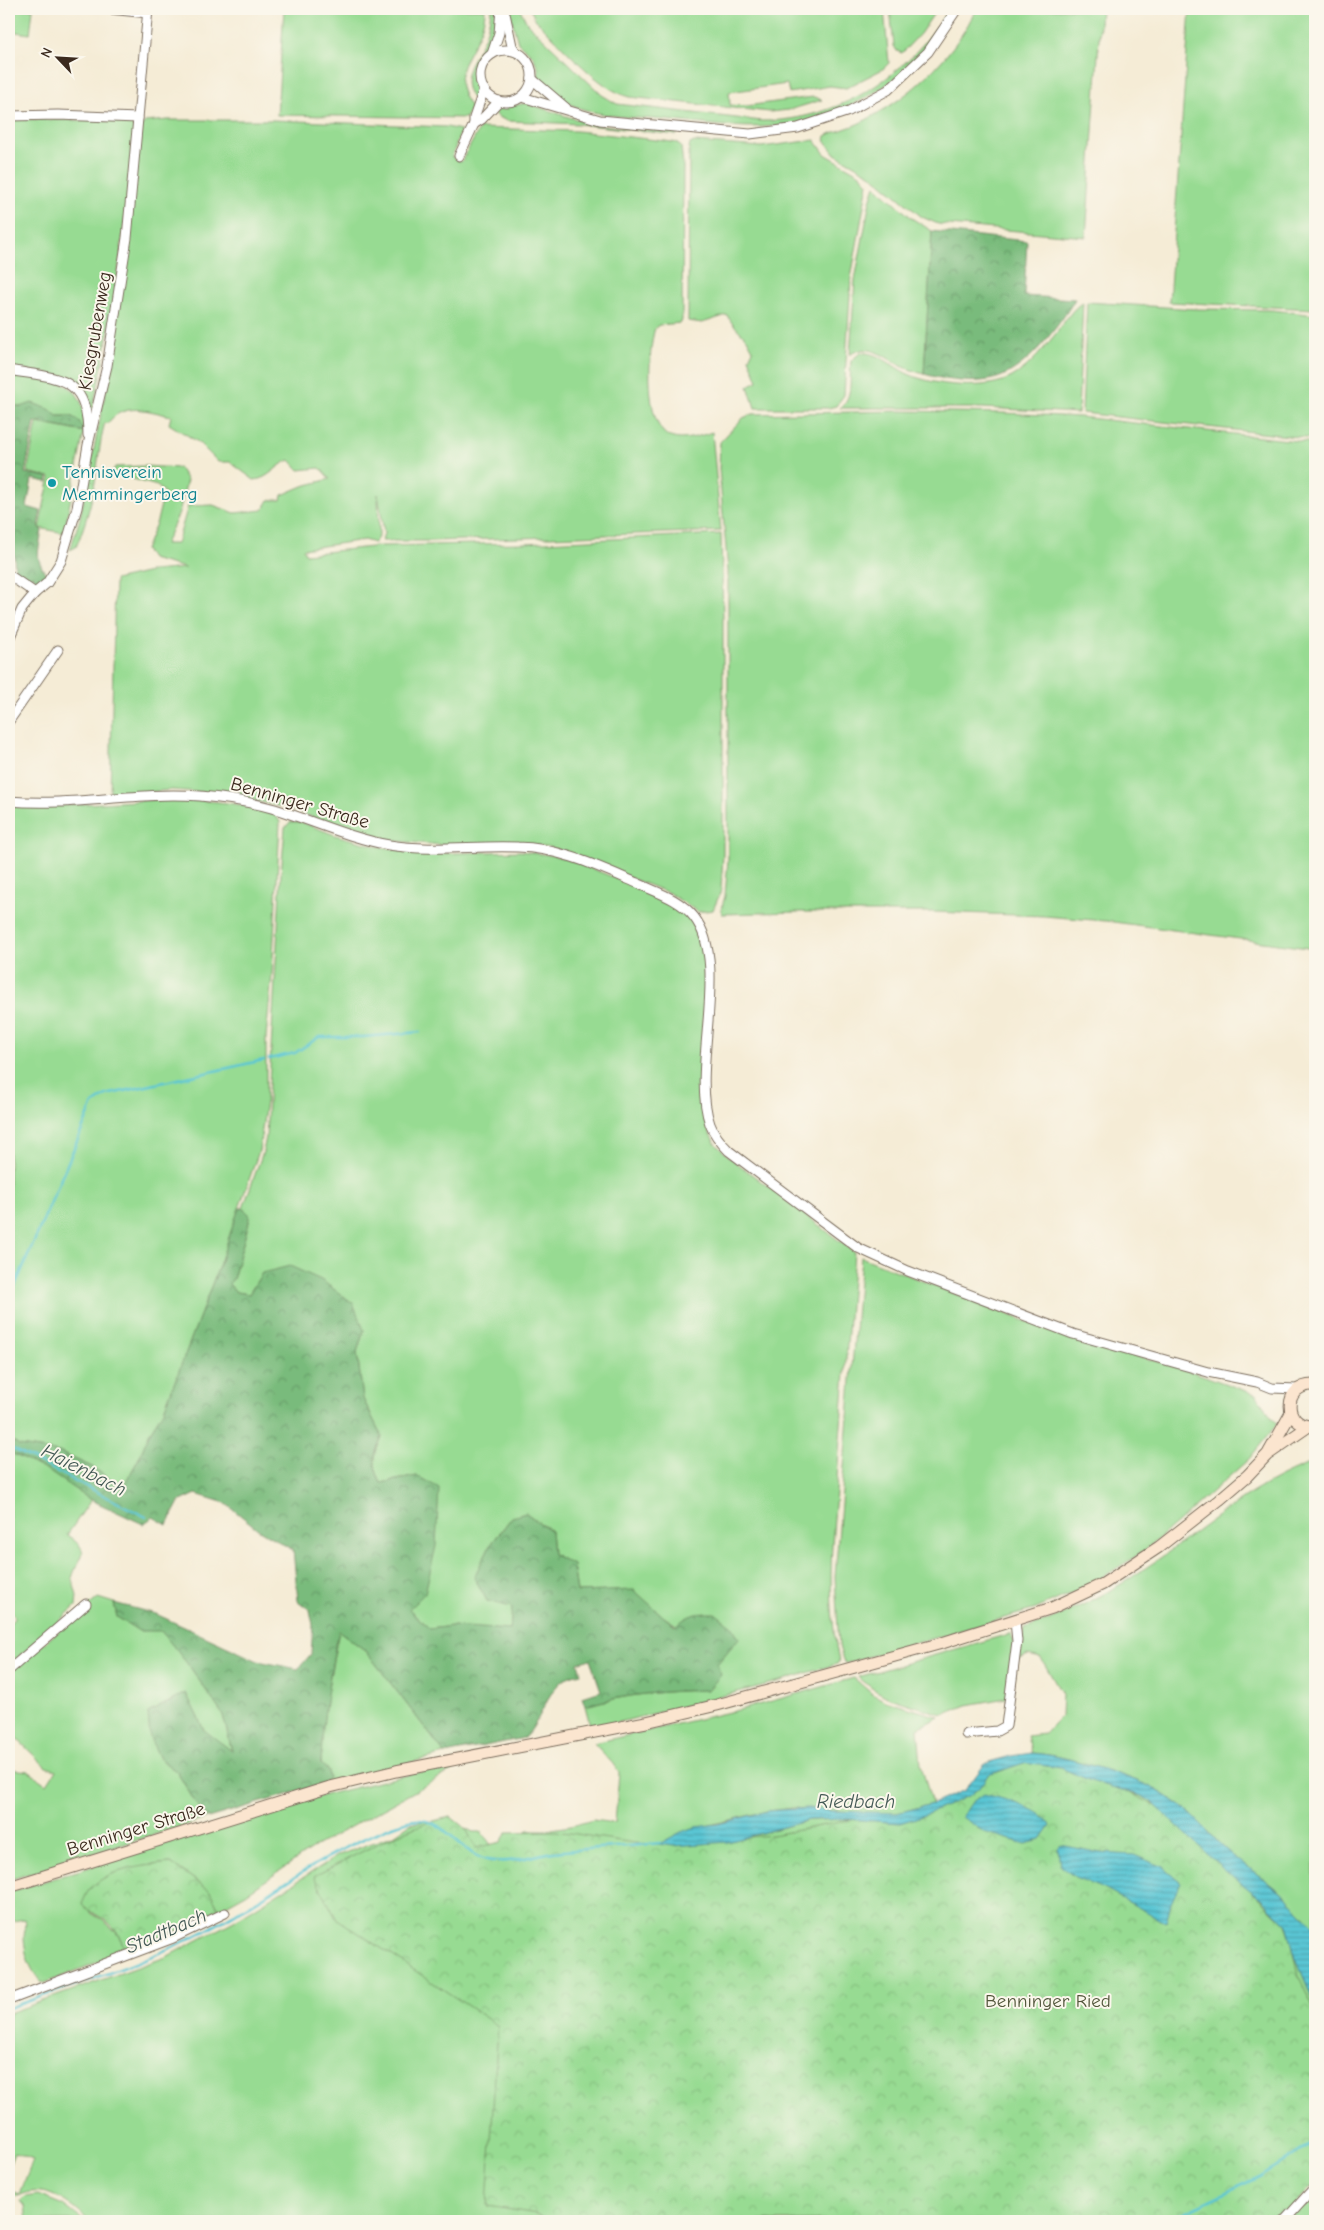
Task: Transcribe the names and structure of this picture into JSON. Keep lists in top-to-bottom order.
{
  "streets": {
    "main road": ["Benninger Straße"],
    "street": ["Kiesgrubenweg"]
  },
  "water": ["Haienbach", "Riedbach", "Stadtbach"],
  "parks": ["Benninger Ried"],
  "places": ["Tennisverein Memmingerberg"],
  "north": "top left"
}
